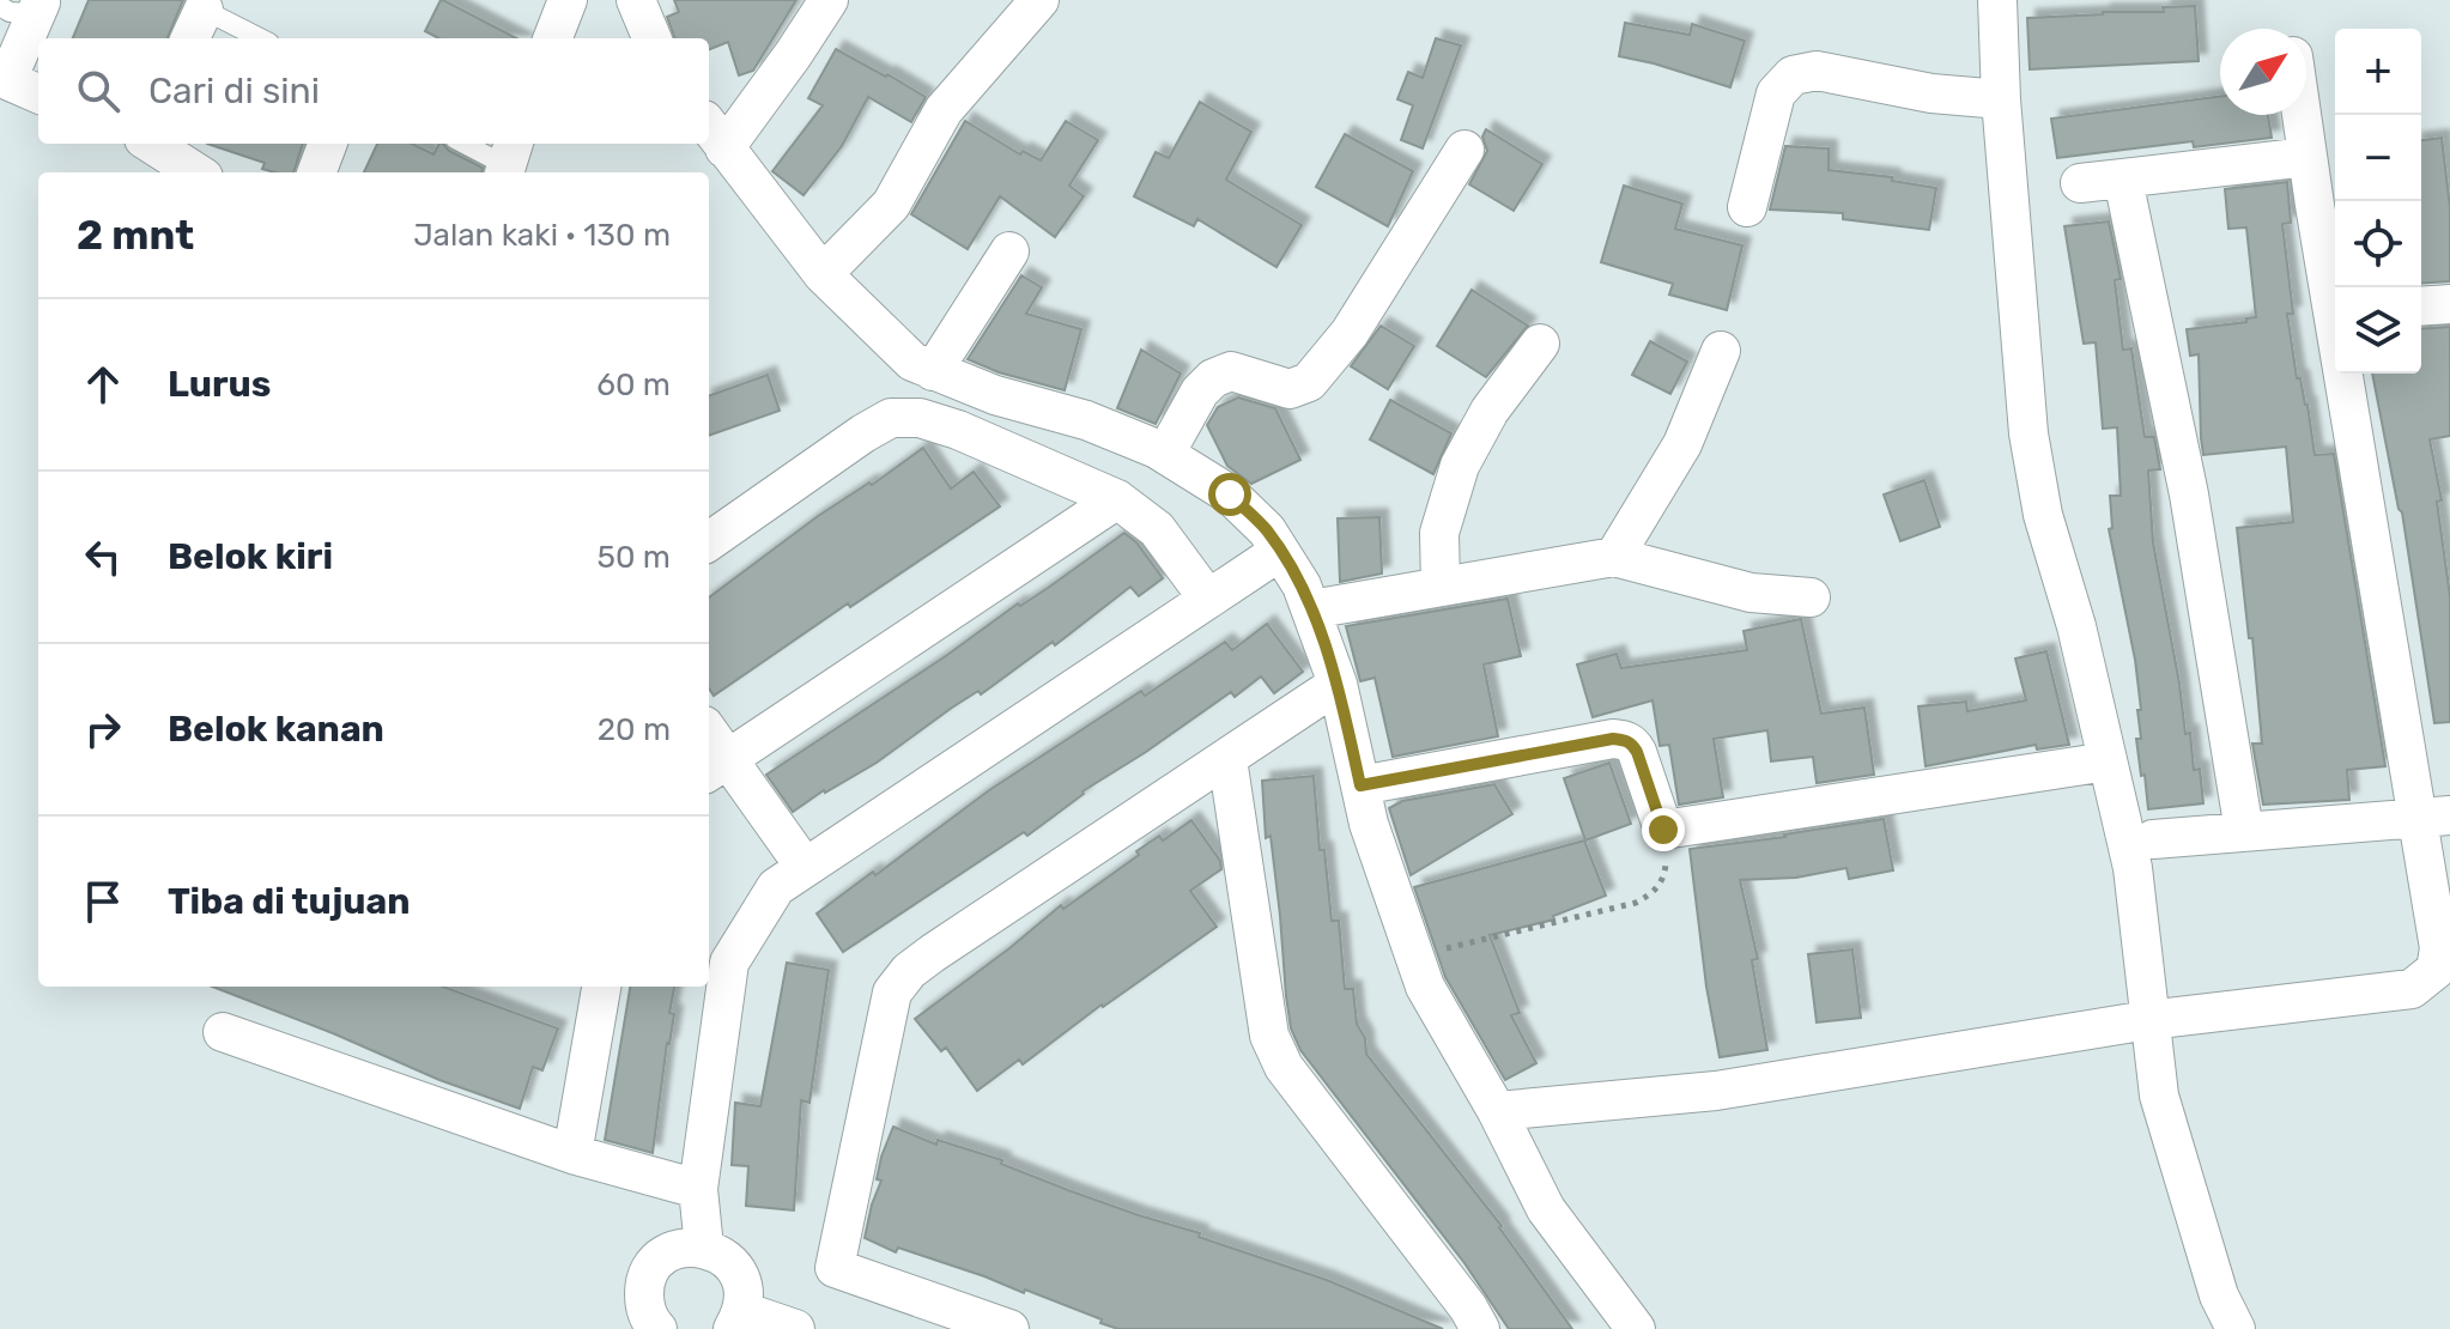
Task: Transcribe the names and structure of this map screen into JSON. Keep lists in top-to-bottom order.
{
  "north": "top right",
  "page": {
    "map_buttons": ["+", "−"],
    "search": "Cari di sini",
    "heading": ["2 mnt", "Jalan kaki · 130 m"],
    "list": [
      ["Lurus", "60 m"],
      ["Belok kiri", "50 m"],
      ["Belok kanan", "20 m"],
      "Tiba di tujuan"
    ]
  }
}
